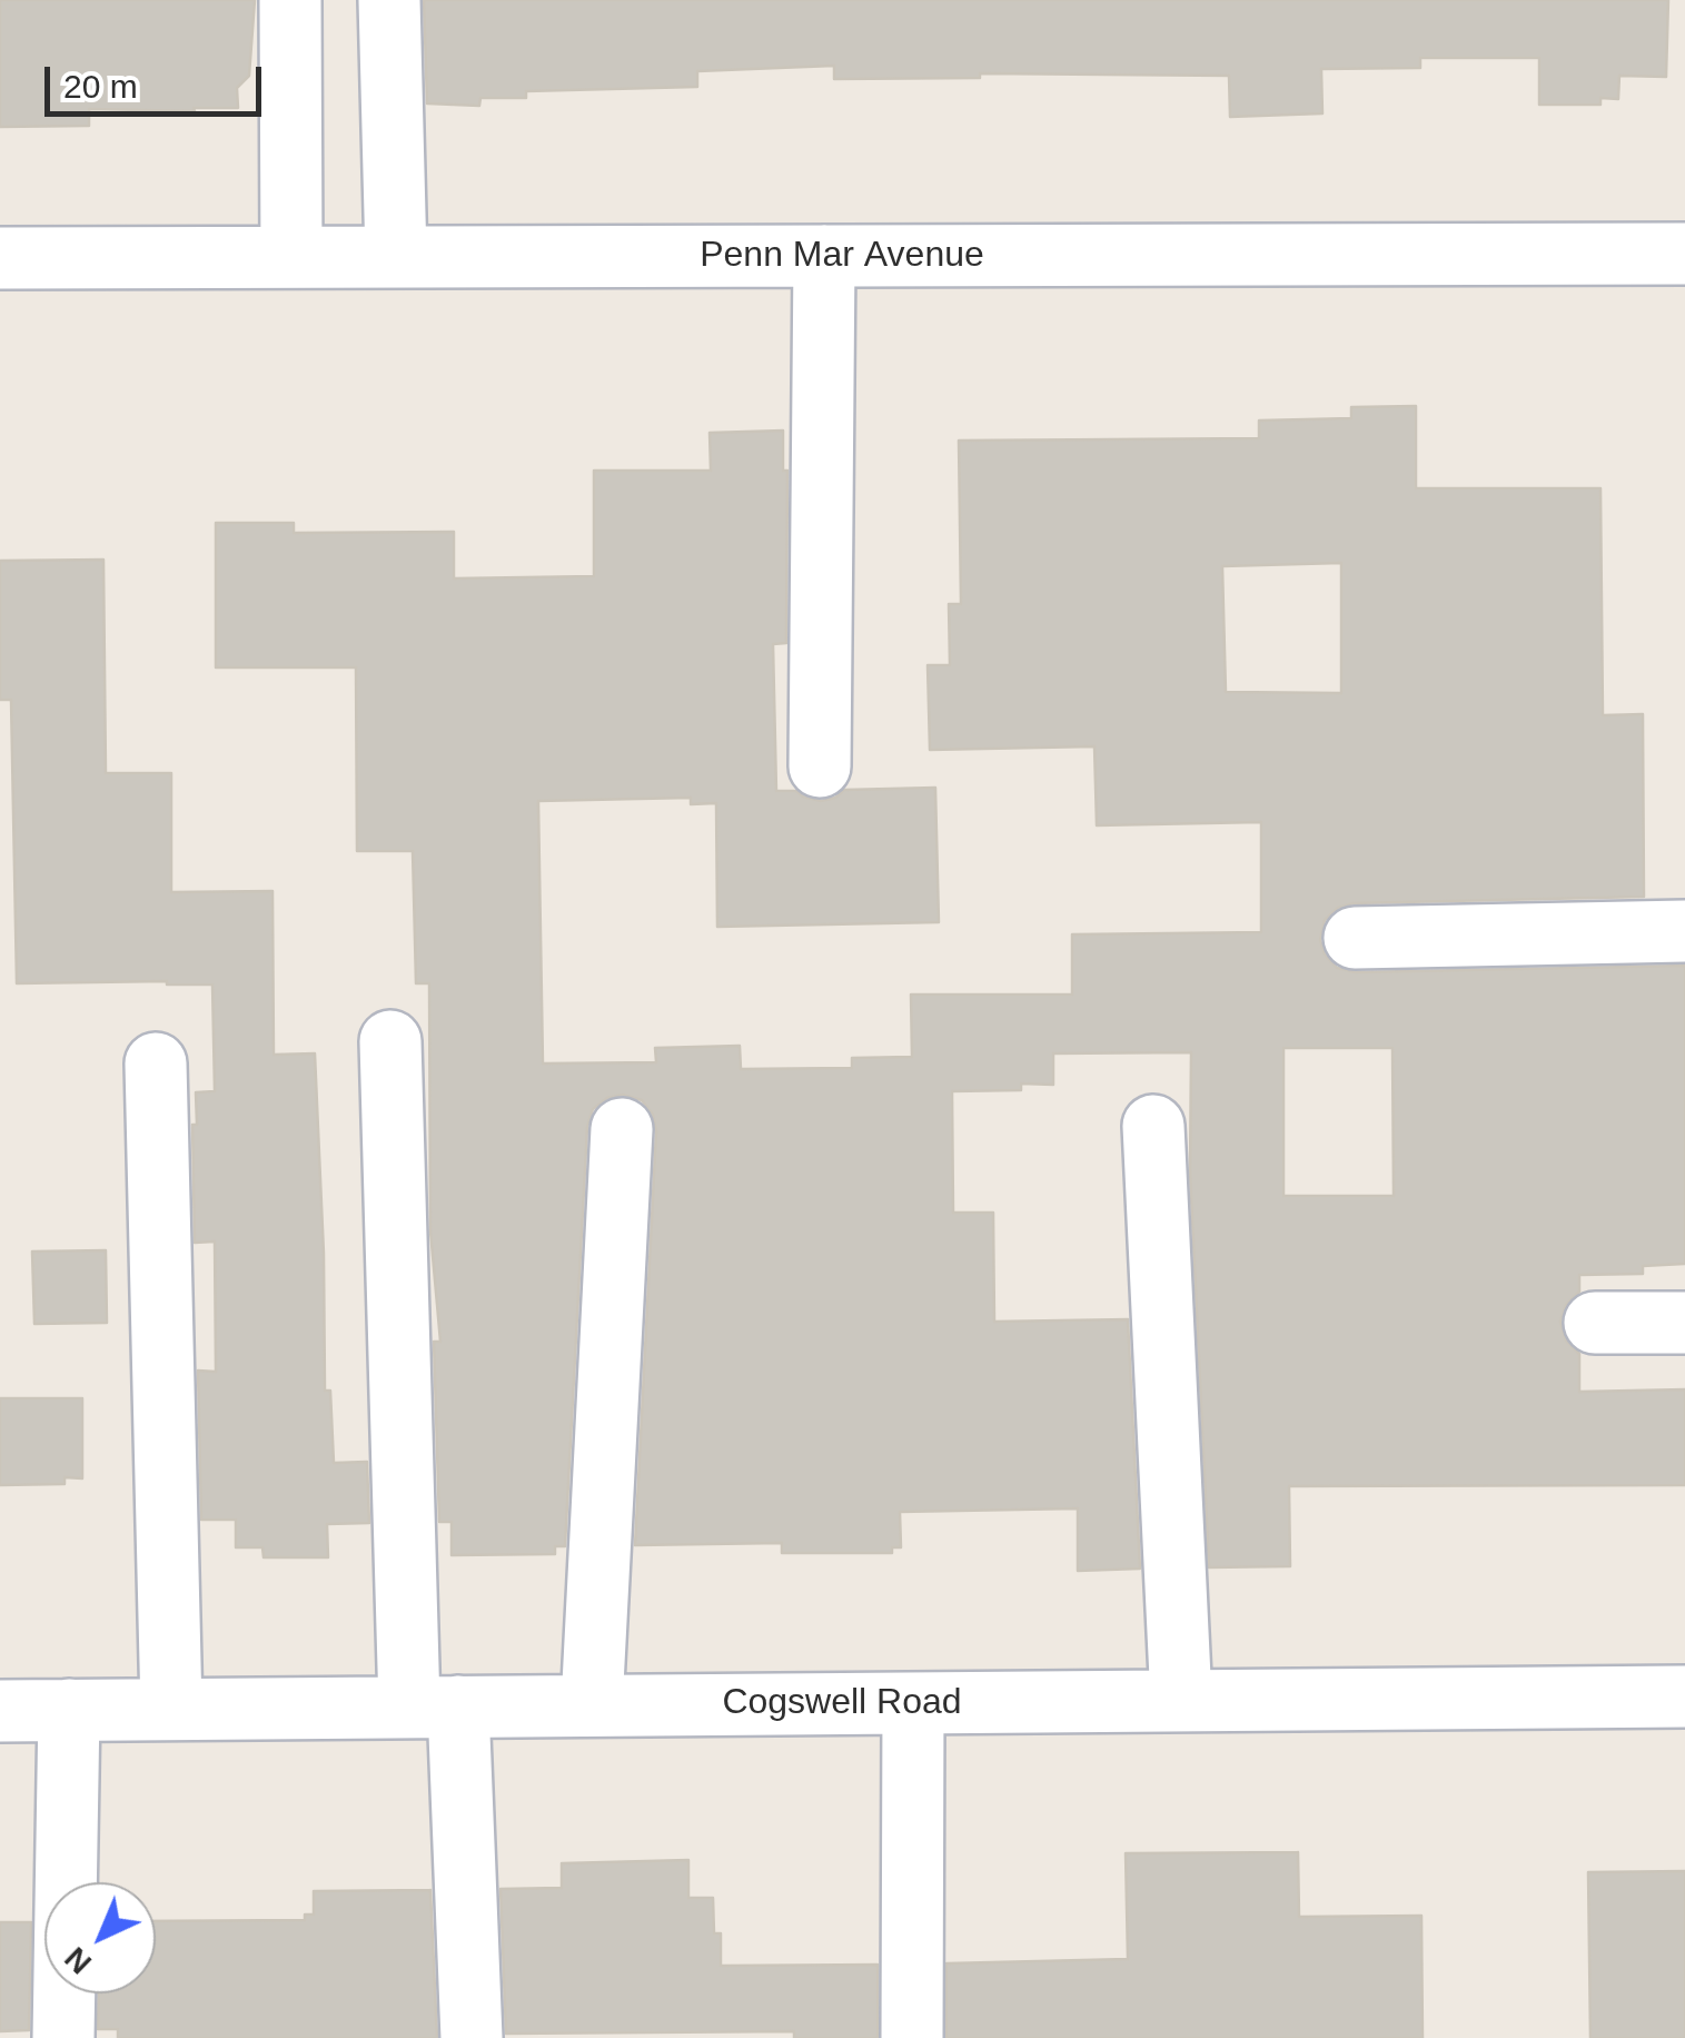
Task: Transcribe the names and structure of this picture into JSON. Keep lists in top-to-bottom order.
{
  "streets": {
    "street": ["Penn Mar Avenue", "Cogswell Road"]
  },
  "scale_bar": "20 m",
  "north": "bottom left"
}
